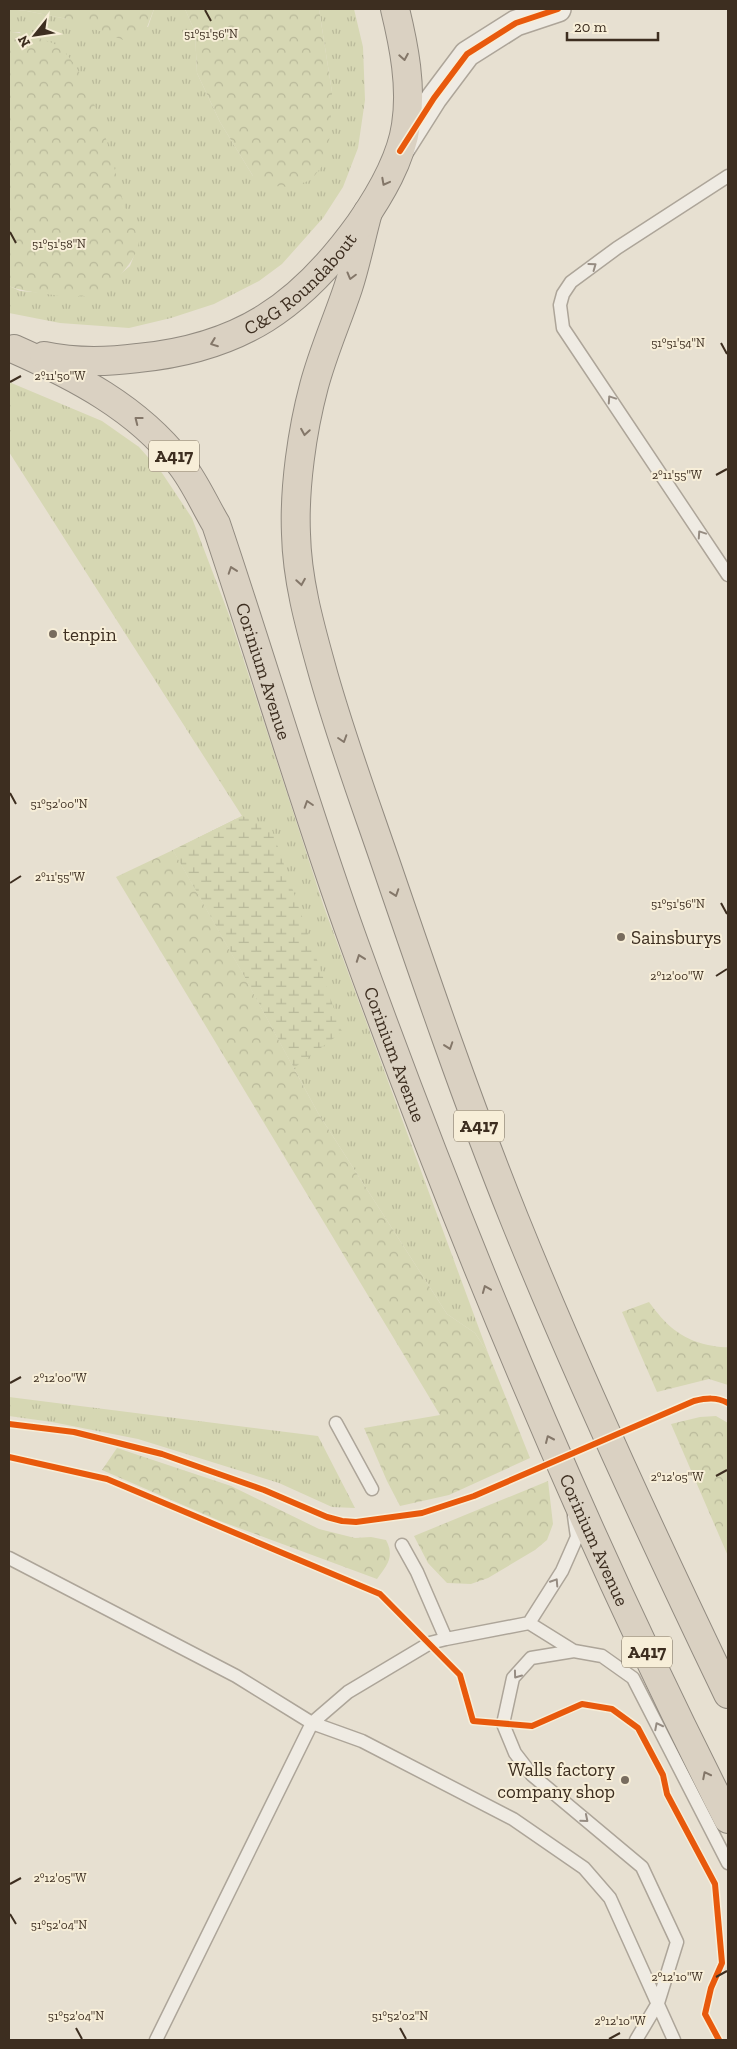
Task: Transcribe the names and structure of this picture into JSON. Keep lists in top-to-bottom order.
{
  "streets": {
    "highway": ["C&G Roundabout", "A417", "Corinium Avenue"]
  },
  "crossings": [
    ["C&G Roundabout", "A417"],
    ["C&G Roundabout", "Corinium Avenue"]
  ],
  "one_way": ["C&G Roundabout"],
  "places": ["tenpin", "Sainsburys", "Walls factory company shop"],
  "scale_bar": "20 m",
  "north": "bottom left",
  "coordinates": [
    "51°51'56\"N",
    "51°51'58\"N",
    "51°51'54\"N",
    "2°11'50\"W",
    "2°11'55\"W",
    "51°52'00\"N",
    "2°12'00\"W",
    "2°12'05\"W",
    "51°52'04\"N",
    "2°12'10\"W",
    "51°52'02\"N"
  ]
}
